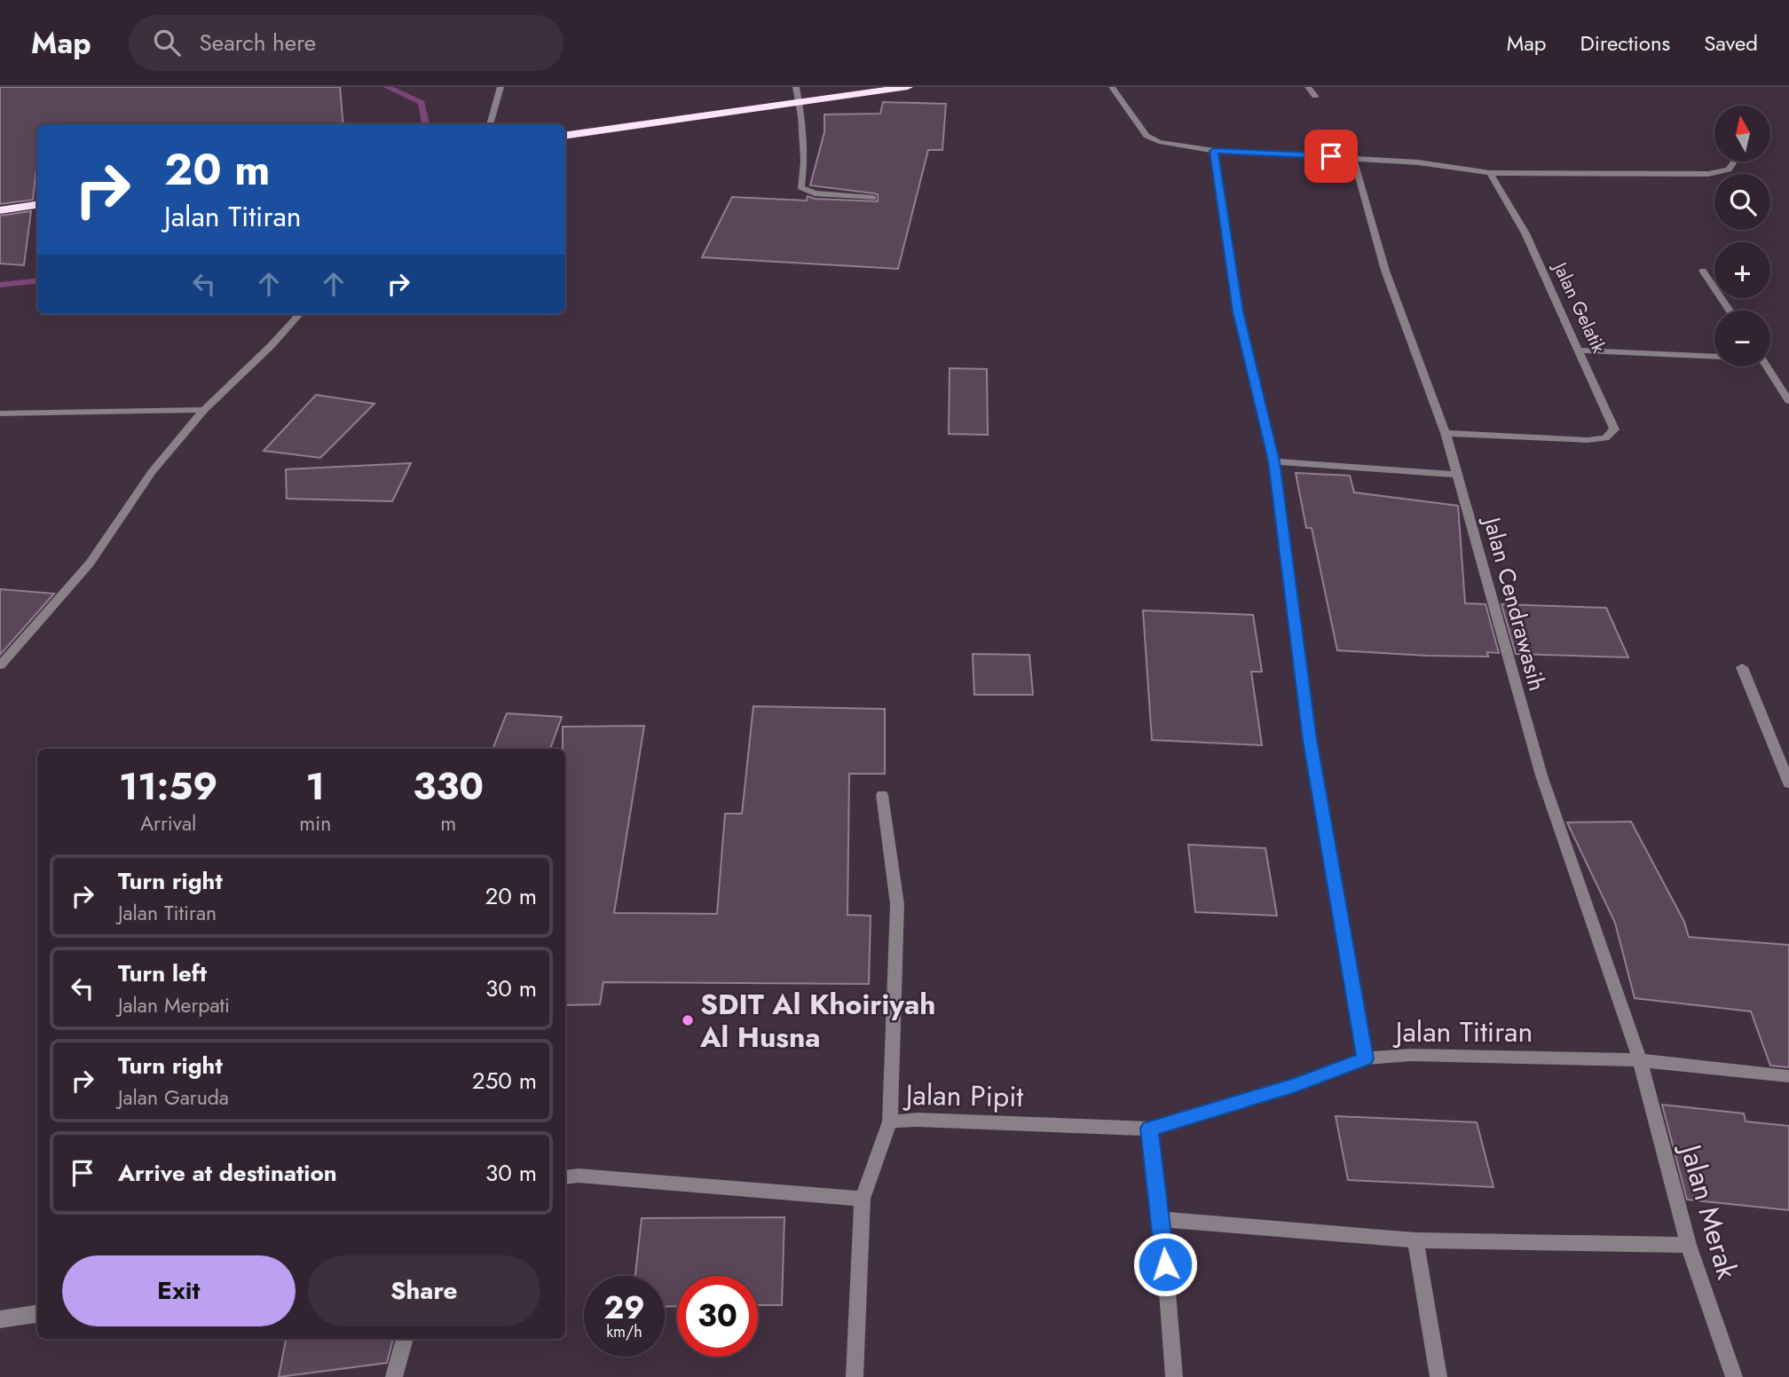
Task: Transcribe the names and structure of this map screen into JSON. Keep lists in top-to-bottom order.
{
  "streets": {
    "street": [
      "Jalan Gelatik",
      "Jalan Cendrawasih",
      "Jalan Titiran",
      "Jalan Pipit",
      "Jalan Merak"
    ]
  },
  "crossings": [
    ["Jalan Gelatik", "Jalan Cendrawasih"],
    ["Jalan Cendrawasih", "Jalan Titiran"],
    ["Jalan Cendrawasih", "Jalan Merak"],
    ["Jalan Titiran", "Jalan Pipit"],
    ["Jalan Titiran", "Jalan Merak"]
  ],
  "places": ["SDIT Al Khoiriyah Al Husna"],
  "north": "top",
  "page": {
    "header": "Map",
    "search": "Search here",
    "nav": ["Map", "Directions", "Saved"],
    "map_buttons": ["+", "−"],
    "turn": ["20 m", "Jalan Titiran"],
    "eta": [
      "11:59",
      "Arrival",
      "1",
      "min",
      "330",
      "m"
    ],
    "list": [
      {
        "name": "Turn right",
        "note": "Jalan Titiran",
        "value": "20 m"
      },
      {
        "name": "Turn left",
        "note": "Jalan Merpati",
        "value": "30 m"
      },
      {
        "name": "Turn right",
        "note": "Jalan Garuda",
        "value": "250 m"
      },
      {
        "name": "Arrive at destination",
        "value": "30 m"
      }
    ],
    "buttons": ["Exit", "Share"],
    "speed": "29 km/h",
    "limit": "30"
  }
}
